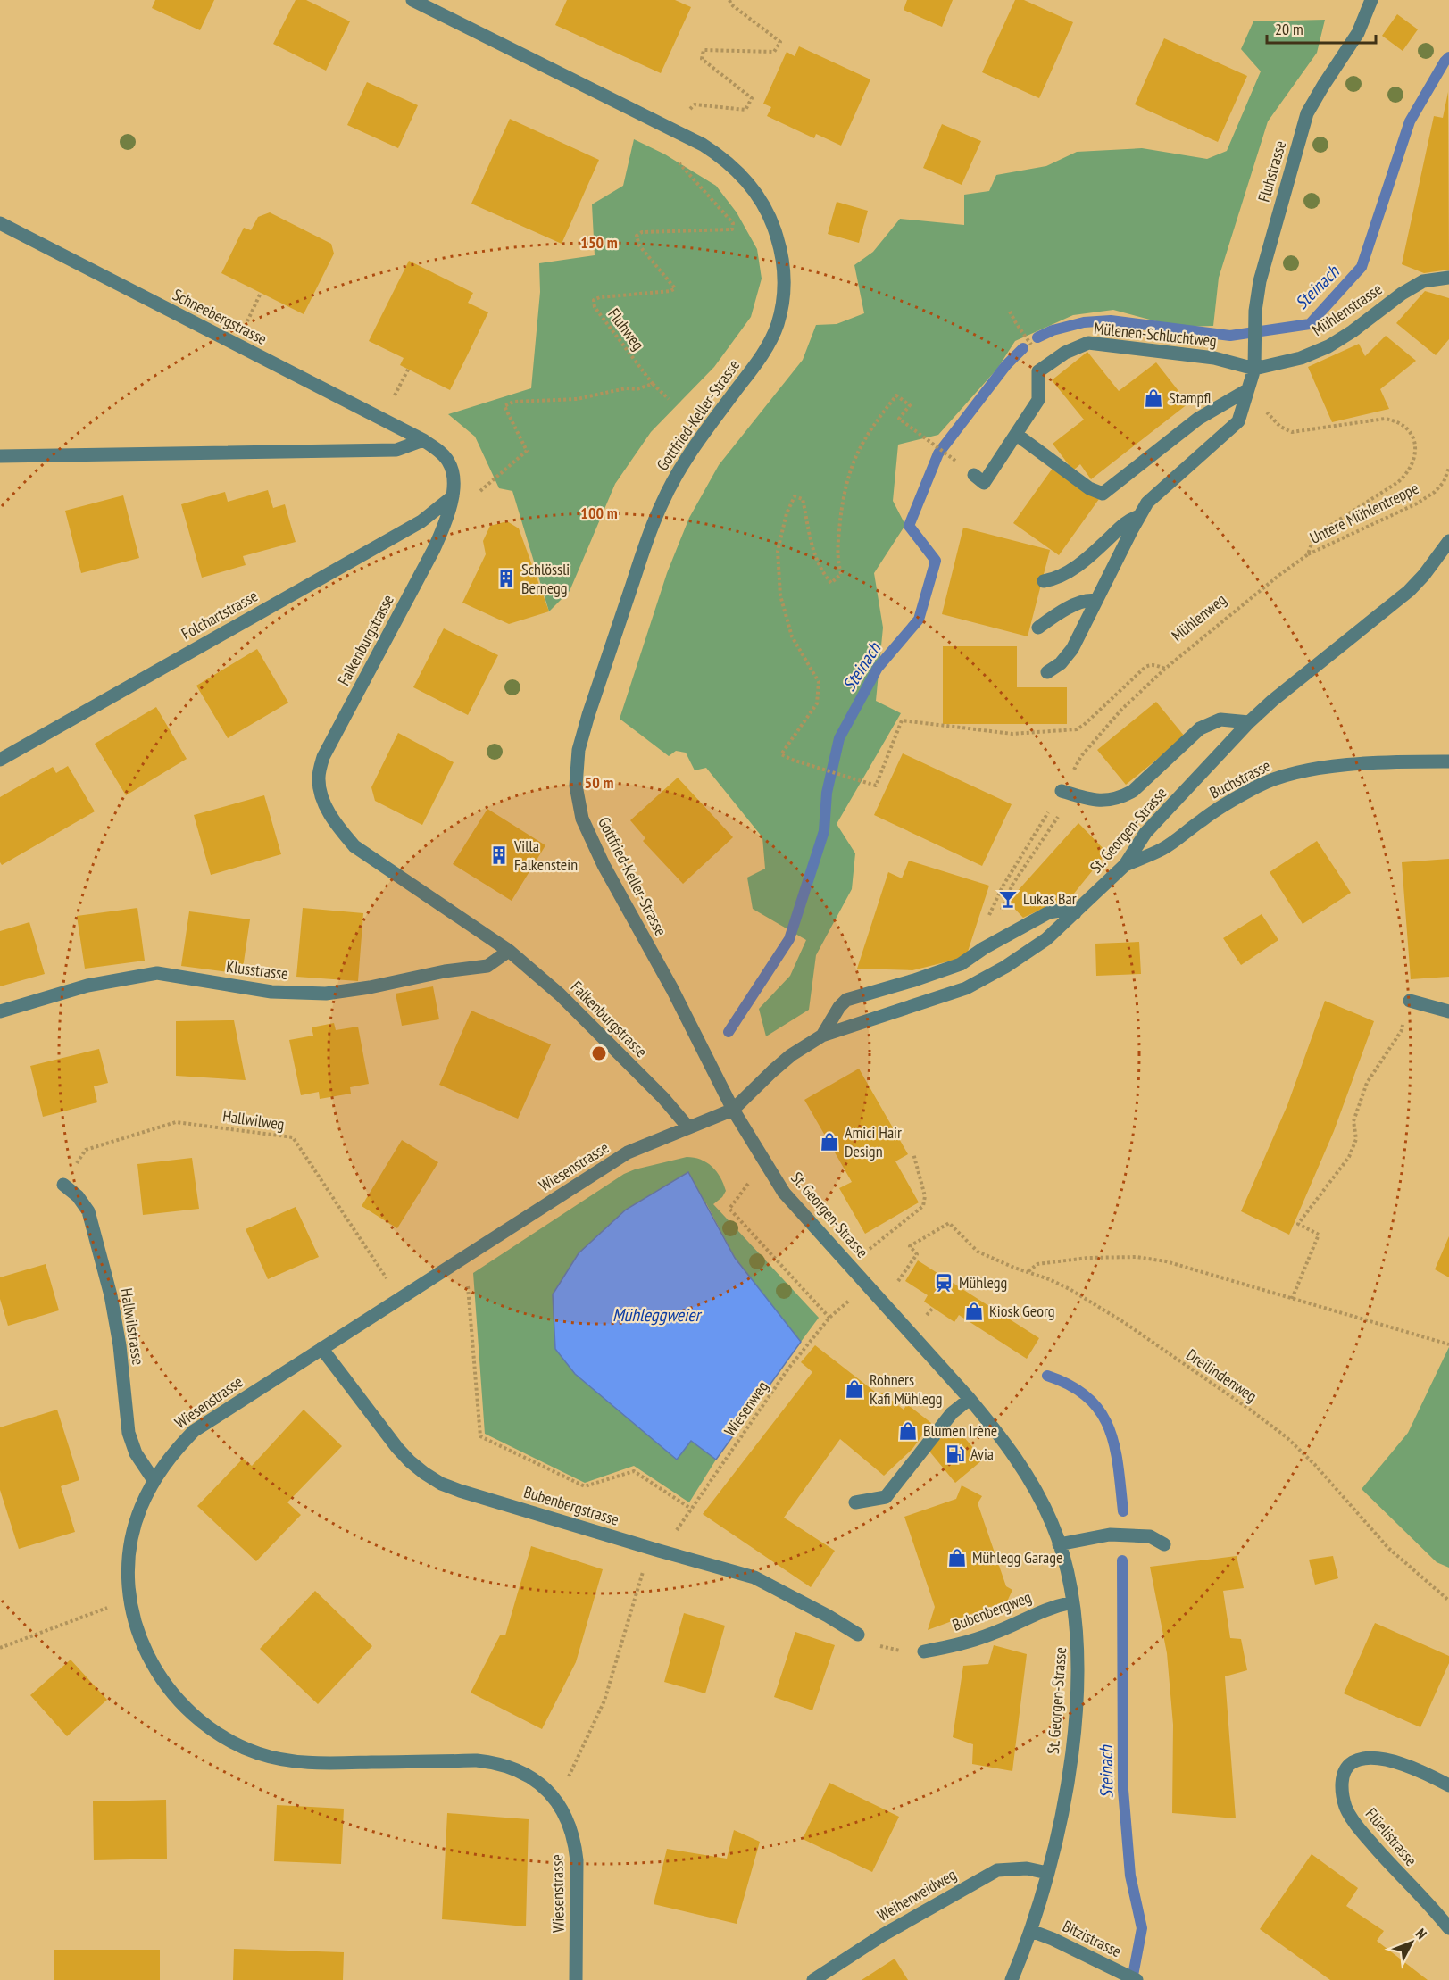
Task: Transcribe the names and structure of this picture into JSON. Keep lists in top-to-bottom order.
{
  "streets": {
    "street": [
      "Fluhstrasse",
      "Mühlenstrasse",
      "Schneebergstrasse",
      "Mülenen-Schluchtweg",
      "Gottfried-Keller-Strasse",
      "Folchartstrasse",
      "Falkenburgstrasse",
      "Buchstrasse",
      "St. Georgen-Strasse",
      "Klusstrasse",
      "Wiesenstrasse",
      "Hallwilstrasse",
      "Bubenbergstrasse",
      "Bubenbergweg",
      "Flüelistrasse",
      "Weiherweidweg",
      "Bitzistrasse"
    ],
    "path": [
      "Fluhweg",
      "Untere Mühlentreppe",
      "Mühlenweg",
      "Hallwilweg",
      "Dreilindenweg",
      "Wiesenweg"
    ]
  },
  "crossings": [
    ["Fluhstrasse", "Mühlenstrasse"],
    ["Fluhstrasse", "Mülenen-Schluchtweg"],
    ["Mühlenstrasse", "Mülenen-Schluchtweg"],
    ["Schneebergstrasse", "Falkenburgstrasse"],
    ["Gottfried-Keller-Strasse", "St. Georgen-Strasse"],
    ["Gottfried-Keller-Strasse", "Wiesenstrasse"],
    ["Untere Mühlentreppe", "Mühlenweg"],
    ["Folchartstrasse", "Falkenburgstrasse"],
    ["Falkenburgstrasse", "Klusstrasse"],
    ["Falkenburgstrasse", "Wiesenstrasse"],
    ["Buchstrasse", "St. Georgen-Strasse"],
    ["St. Georgen-Strasse", "Wiesenstrasse"],
    ["St. Georgen-Strasse", "Bubenbergweg"],
    ["St. Georgen-Strasse", "Weiherweidweg"],
    ["St. Georgen-Strasse", "Bitzistrasse"],
    ["Hallwilweg", "Hallwilstrasse"],
    ["Wiesenstrasse", "Hallwilstrasse"],
    ["Wiesenstrasse", "Bubenbergstrasse"]
  ],
  "water": ["Steinach", "Mühleggweier"],
  "places": {
    "shop": [
      "Stampfl",
      "Amici Hair Design",
      "Kiosk Georg",
      "Rohners Kafi Mühlegg",
      "Blumen Irène",
      "Mühlegg Garage"
    ],
    "building": ["Schlössli Bernegg", "Villa Falkenstein"],
    "bar": ["Lukas Bar"],
    "station": ["Mühlegg"],
    "fuel station": ["Avia"]
  },
  "scale_bar": "20 m",
  "north": "top right",
  "rings": ["150 m", "100 m", "50 m"]
}
